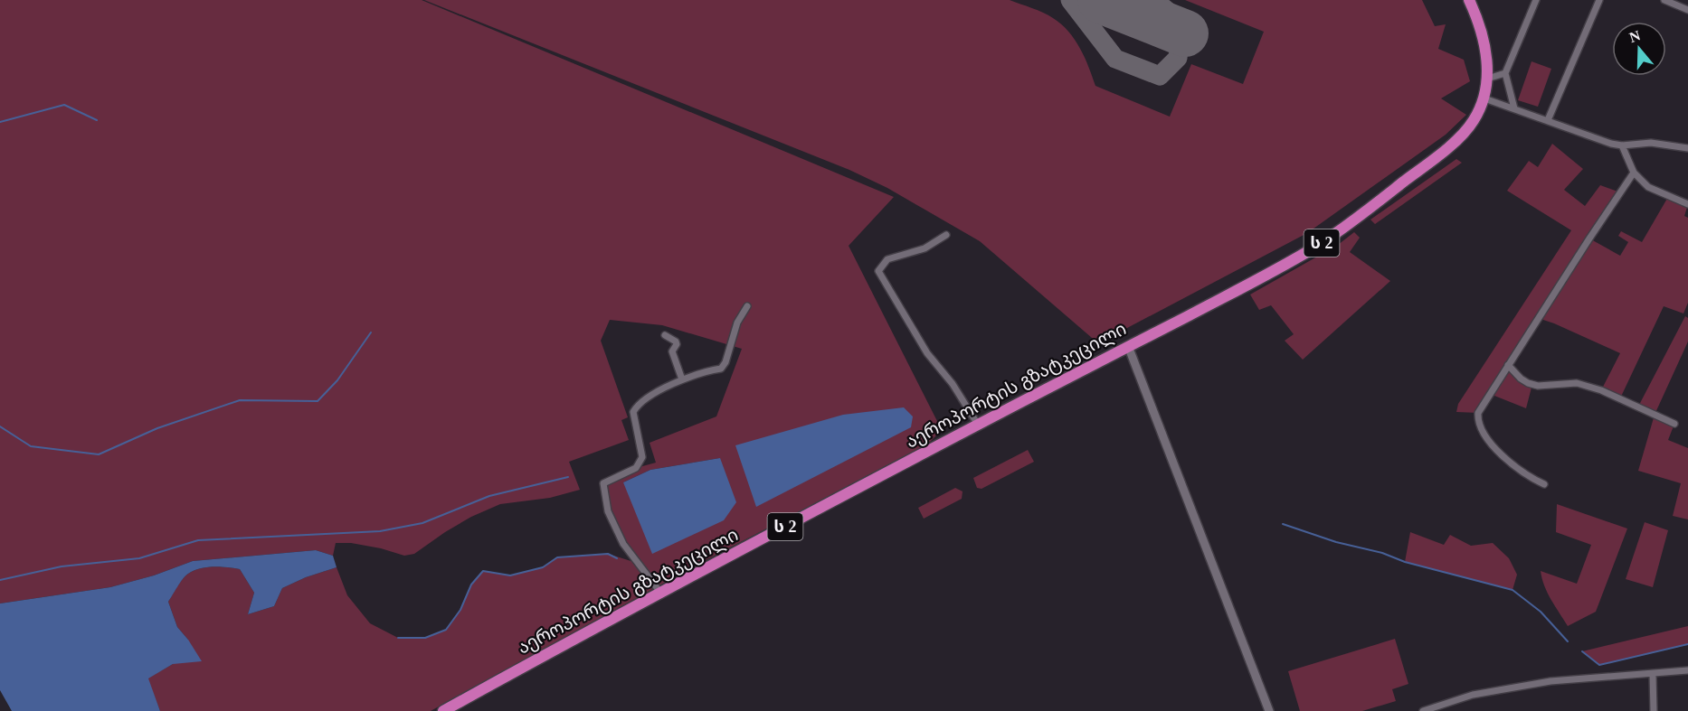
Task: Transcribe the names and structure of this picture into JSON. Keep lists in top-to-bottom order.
{
  "streets": {
    "highway": ["ს 2", "აეროპორტის გზატკეცილი"]
  },
  "north": "top"
}
